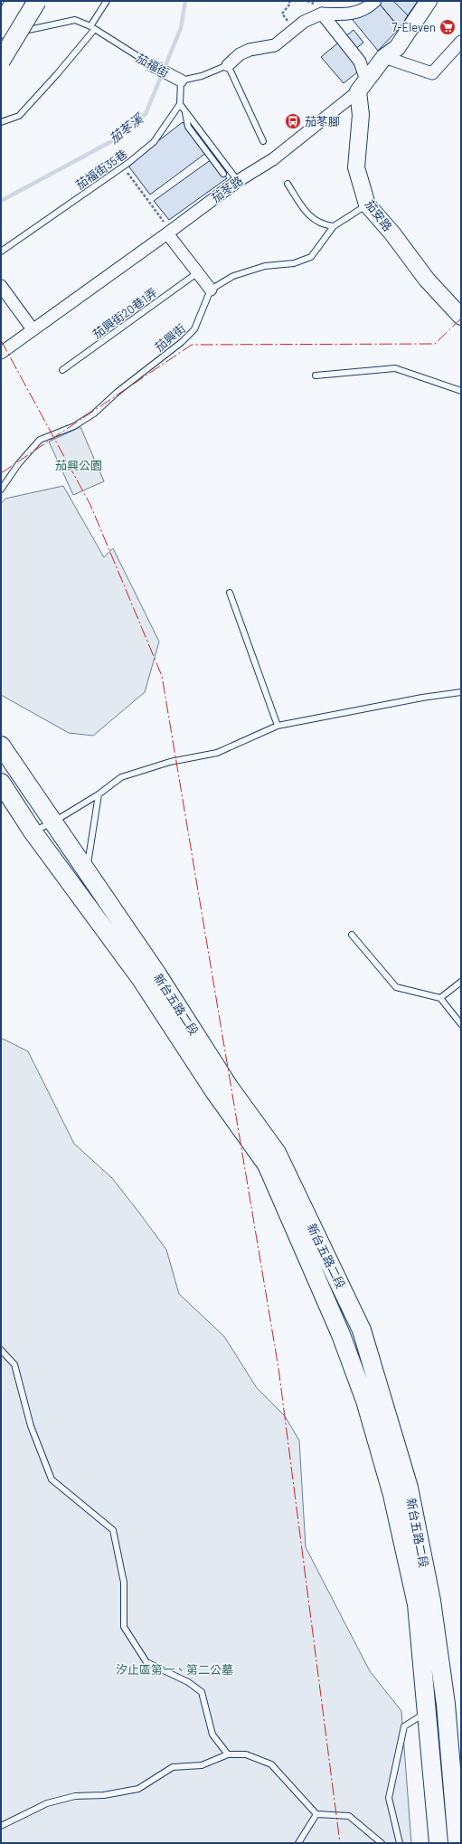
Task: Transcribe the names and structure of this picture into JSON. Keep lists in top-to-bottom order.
{
  "streets": {
    "main road": ["新台五路二段"],
    "street": ["茄福街", "茄苳路", "茄安路"],
    "lane": ["茄福街35巷", "茄興街20巷1弄", "茄興街"]
  },
  "crossings": [
    ["茄苳路", "茄安路"]
  ],
  "water": ["茄苳溪"],
  "parks": ["茄興公園", "汐止區第一、第二公墓"],
  "places": {
    "supermarket": ["7-Eleven"],
    "bus stop": ["茄苳腳"]
  }
}
